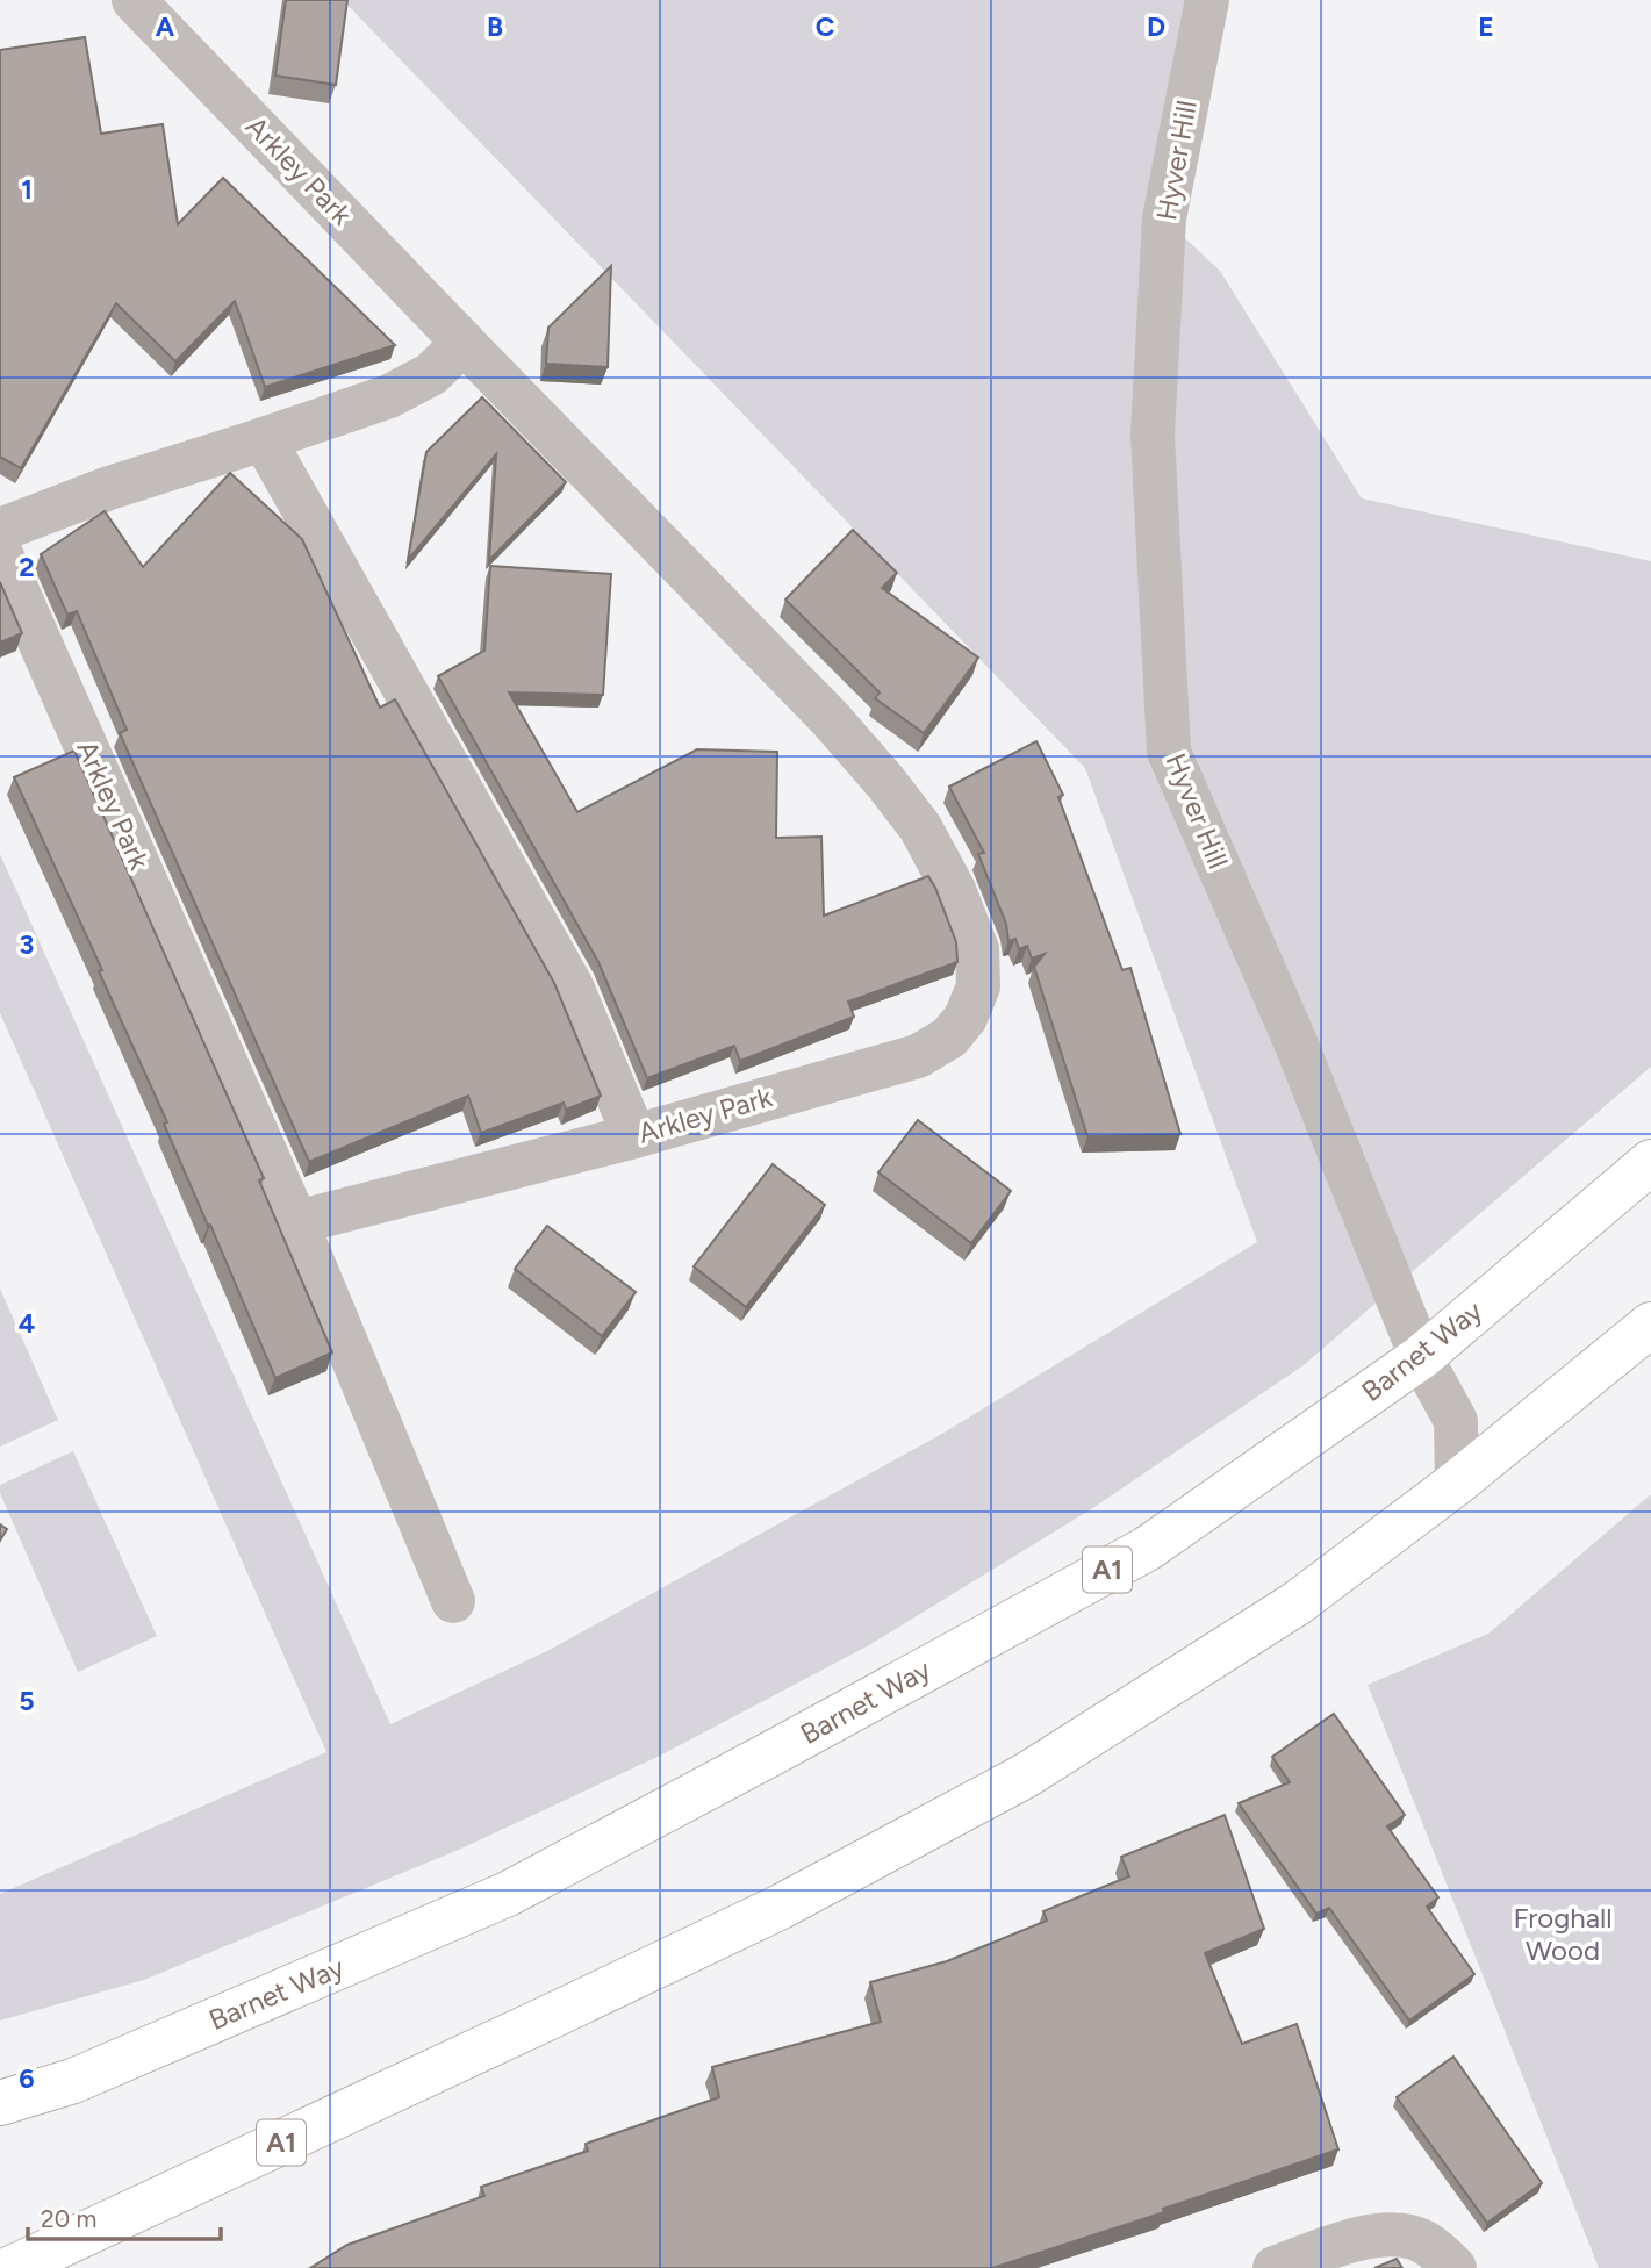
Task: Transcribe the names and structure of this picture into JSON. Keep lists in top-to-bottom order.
{
  "streets": {
    "highway": ["Barnet Way", "A1"],
    "street": ["Hyver Hill", "Arkley Park"]
  },
  "crossings": [
    ["Hyver Hill", "Barnet Way"],
    ["Hyver Hill", "A1"]
  ],
  "parks": ["Froghall Wood"],
  "scale_bar": "20 m",
  "grid": {
    "columns": [
      "A",
      "B",
      "C",
      "D",
      "E"
    ],
    "rows": [
      "1",
      "2",
      "3",
      "4",
      "5",
      "6"
    ]
  }
}
